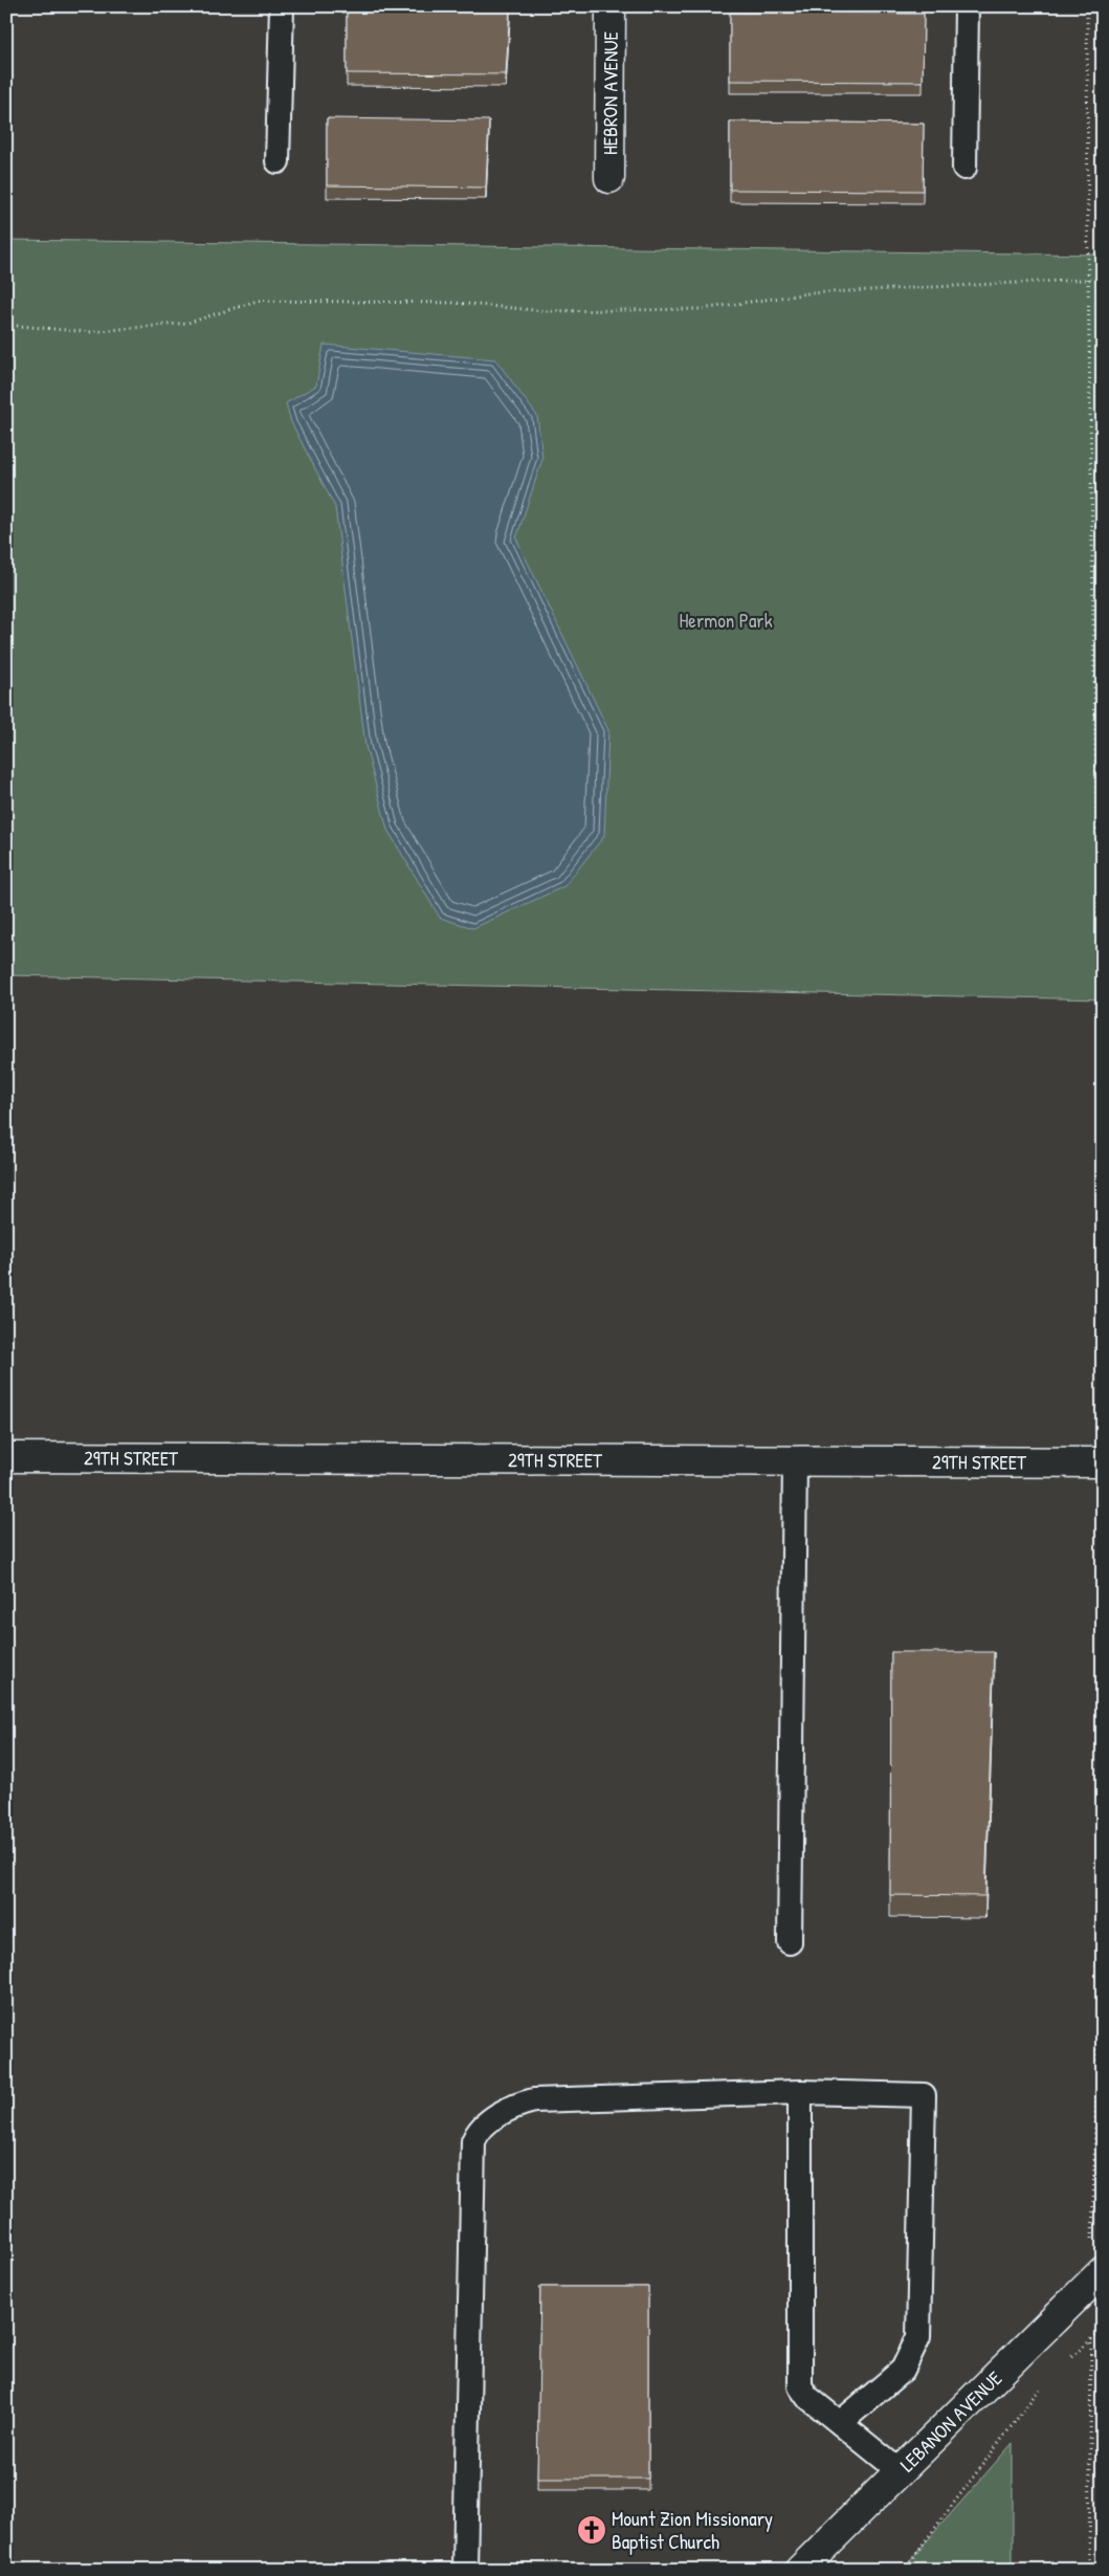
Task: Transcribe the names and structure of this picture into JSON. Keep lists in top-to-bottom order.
{
  "streets": {
    "street": ["HEBRON AVENUE", "29TH STREET", "LEBANON AVENUE"]
  },
  "parks": ["Hermon Park"],
  "places": {
    "church": ["Mount Zion Missionary Baptist Church"]
  }
}
